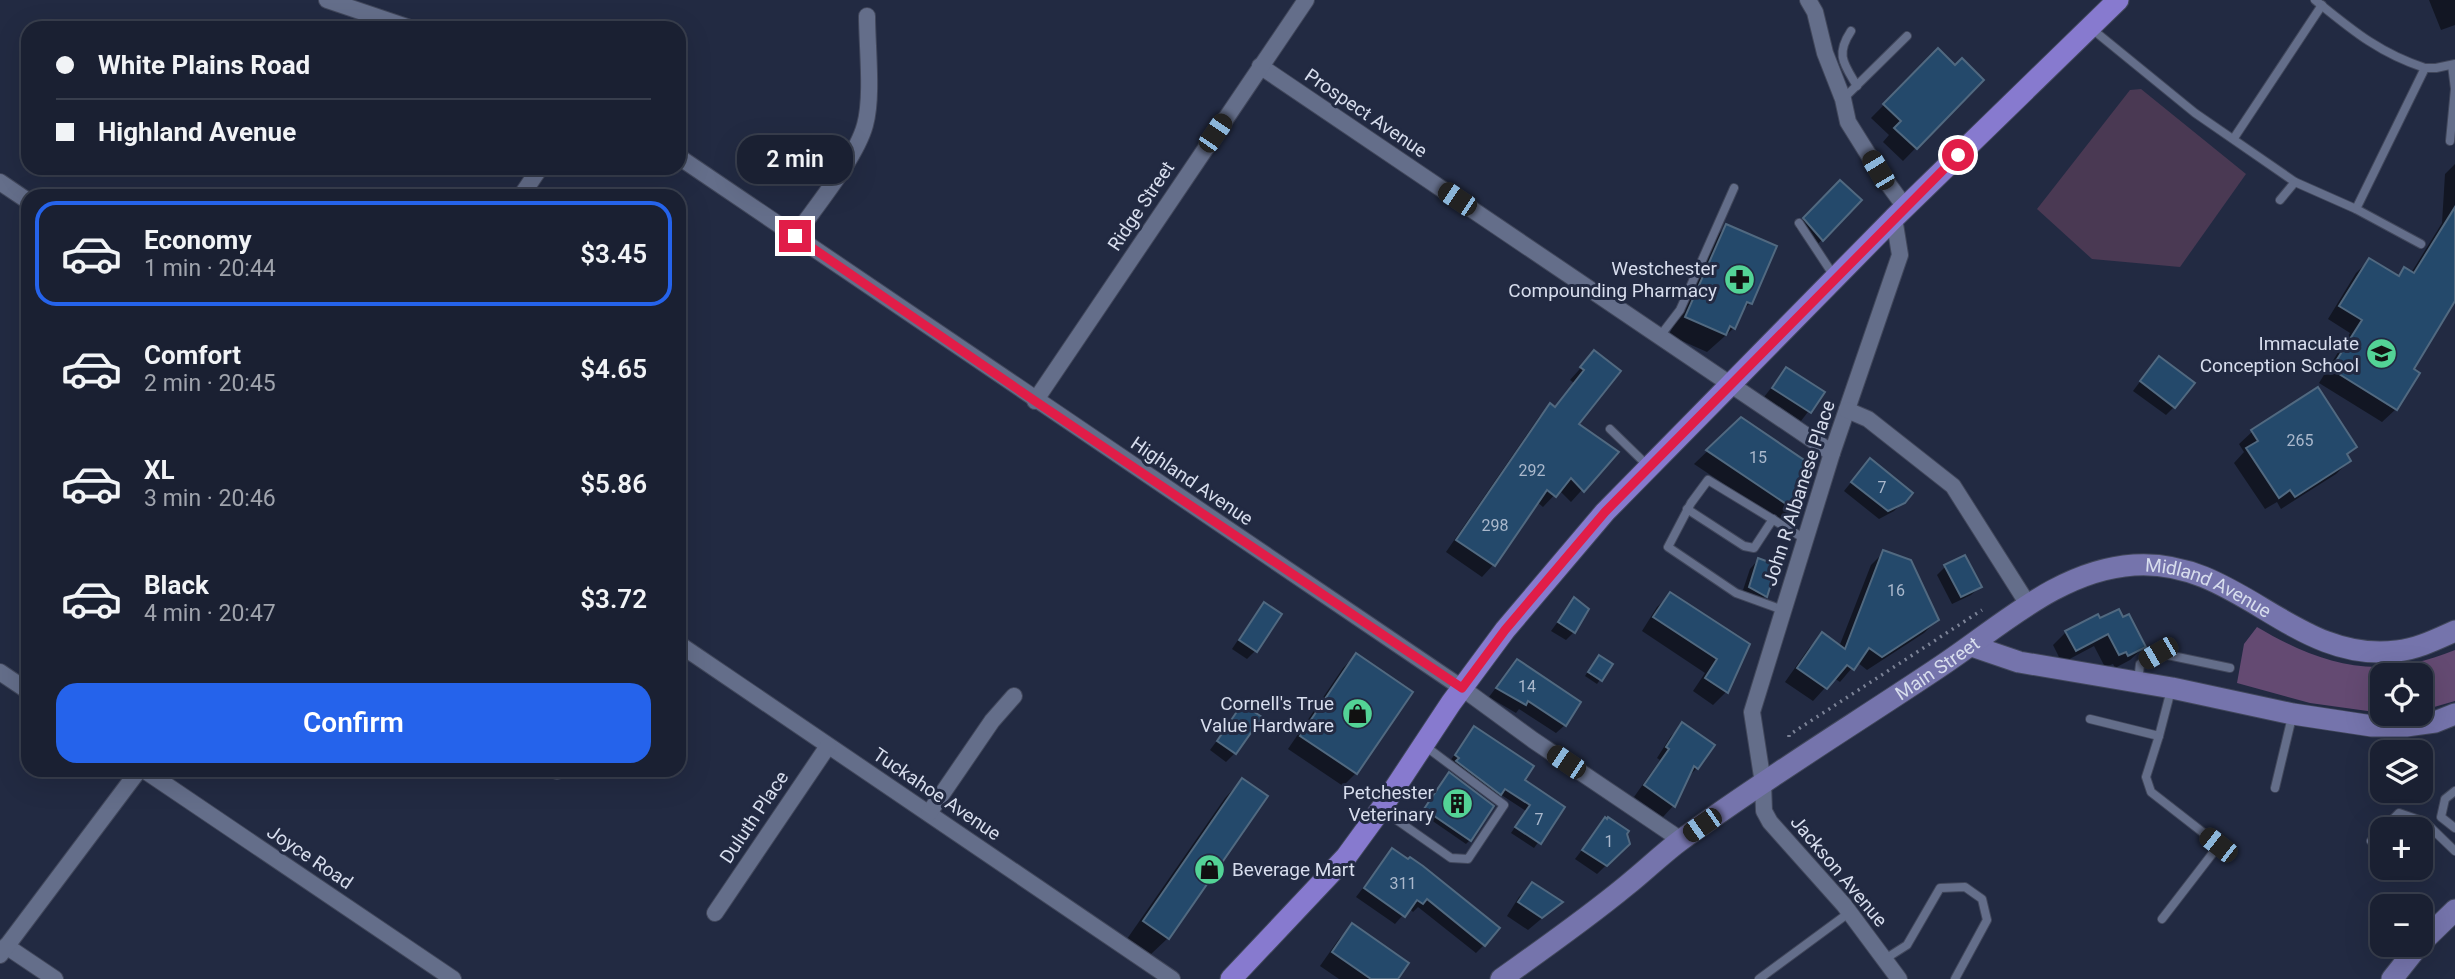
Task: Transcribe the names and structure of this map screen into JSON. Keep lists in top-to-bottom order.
{
  "streets": {
    "street": [
      "Prospect Avenue",
      "Ridge Street",
      "Highland Avenue",
      "John R Albanese Place",
      "Midland Avenue",
      "Main Street",
      "Tuckahoe Avenue",
      "Duluth Place",
      "Joyce Road",
      "Jackson Avenue"
    ]
  },
  "crossings": [
    ["Prospect Avenue", "Ridge Street"],
    ["Prospect Avenue", "John R Albanese Place"],
    ["Ridge Street", "Highland Avenue"],
    ["Highland Avenue", "Main Street"],
    ["John R Albanese Place", "Main Street"],
    ["John R Albanese Place", "Jackson Avenue"],
    ["Midland Avenue", "Main Street"],
    ["Main Street", "Jackson Avenue"],
    ["Tuckahoe Avenue", "Duluth Place"]
  ],
  "places": {
    "pharmacy": ["Westchester Compounding Pharmacy"],
    "school or university": ["Immaculate Conception School"],
    "shop": ["Cornell's True Value Hardware", "Beverage Mart"],
    "building": ["Petchester Veterinary"]
  },
  "house_numbers": [
    "265",
    "15",
    "292",
    "7",
    "298",
    "16",
    "14",
    "7",
    "1",
    "311"
  ],
  "page": {
    "banner": ["White Plains Road", "Highland Avenue"],
    "bubble": "2 min",
    "list": [
      {
        "name": "Economy",
        "note": "1 min · 20:44",
        "value": "$3.45"
      },
      {
        "name": "Comfort",
        "note": "2 min · 20:45",
        "value": "$4.65"
      },
      {
        "name": "XL",
        "note": "3 min · 20:46",
        "value": "$5.86"
      },
      {
        "name": "Black",
        "note": "4 min · 20:47",
        "value": "$3.72"
      }
    ],
    "map_buttons": ["+", "−"],
    "buttons": "Confirm"
  }
}
